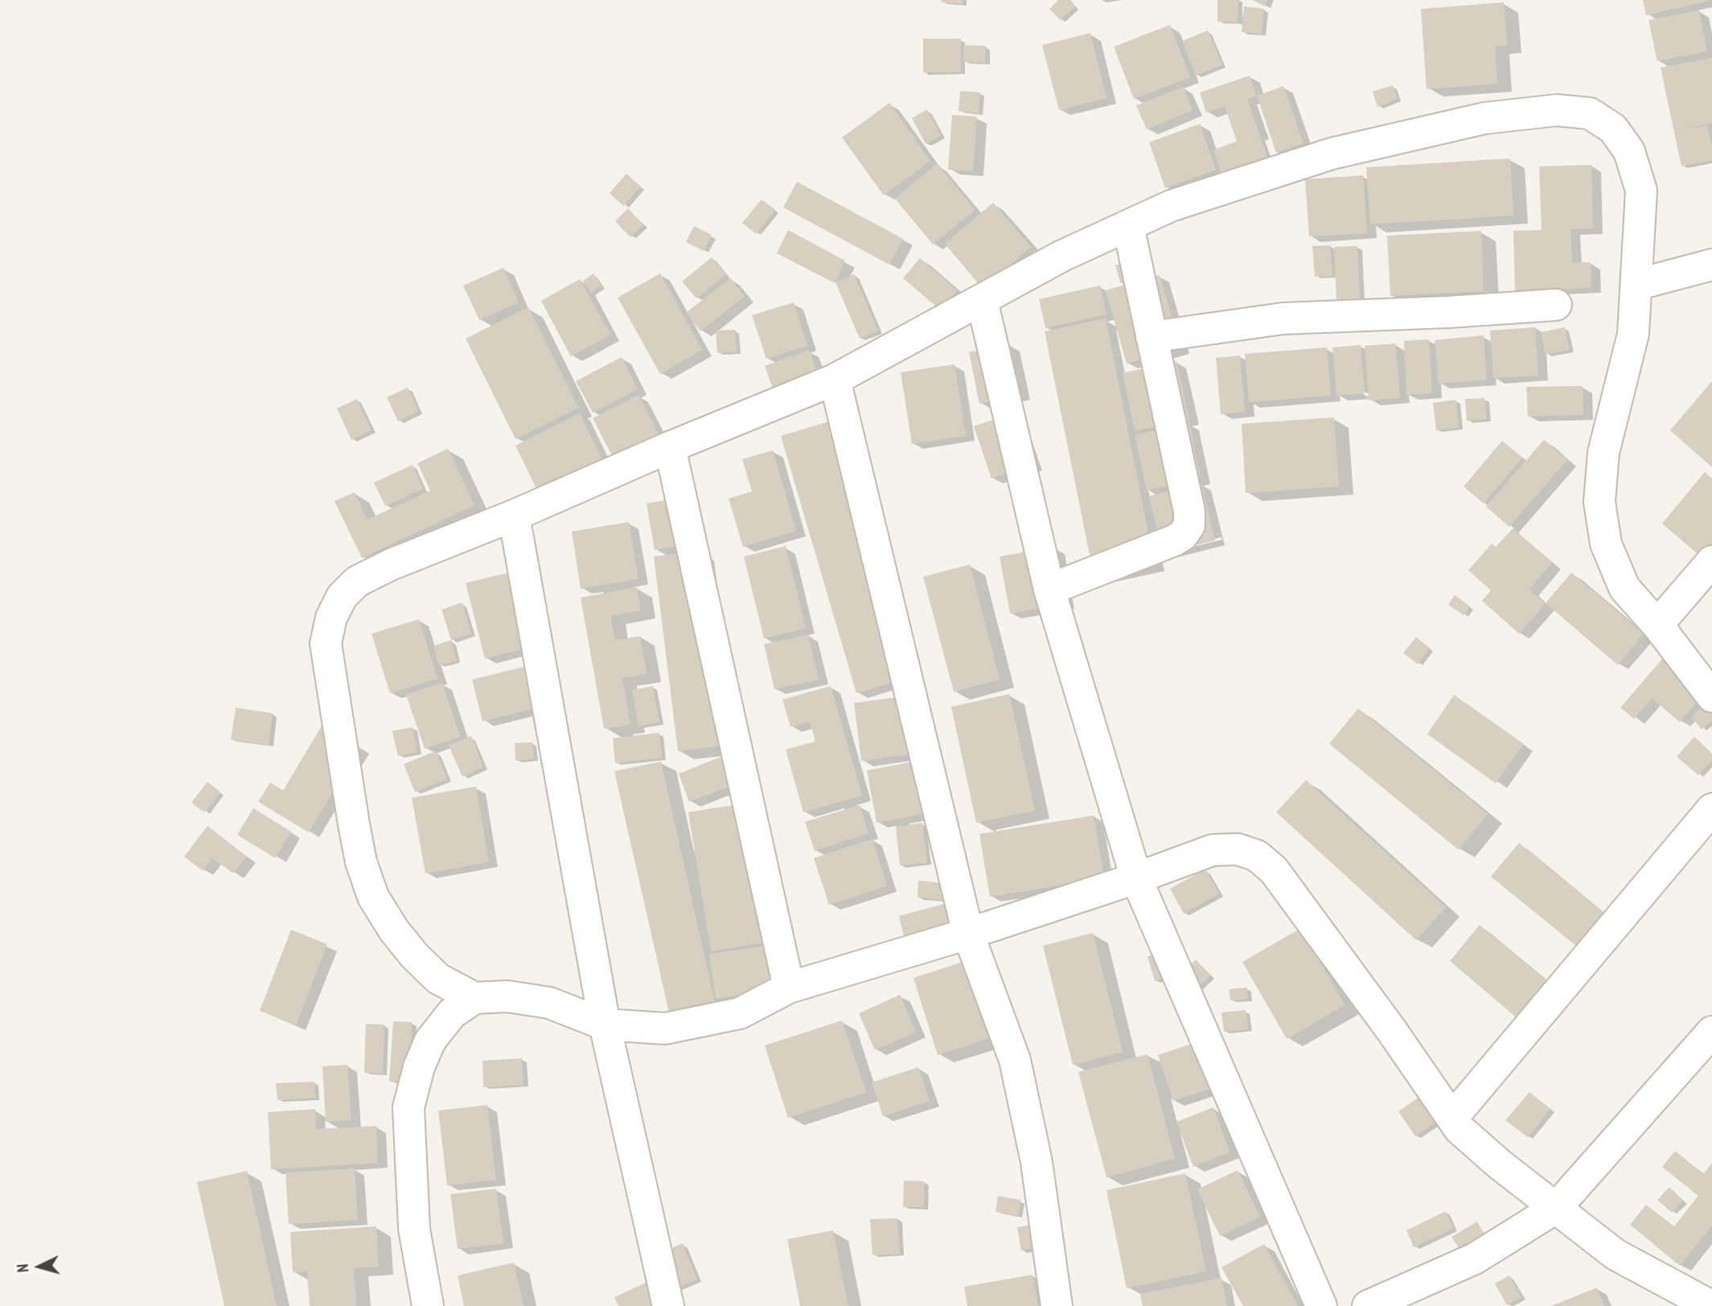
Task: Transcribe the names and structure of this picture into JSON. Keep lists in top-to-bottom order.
{
  "north": "left"
}
